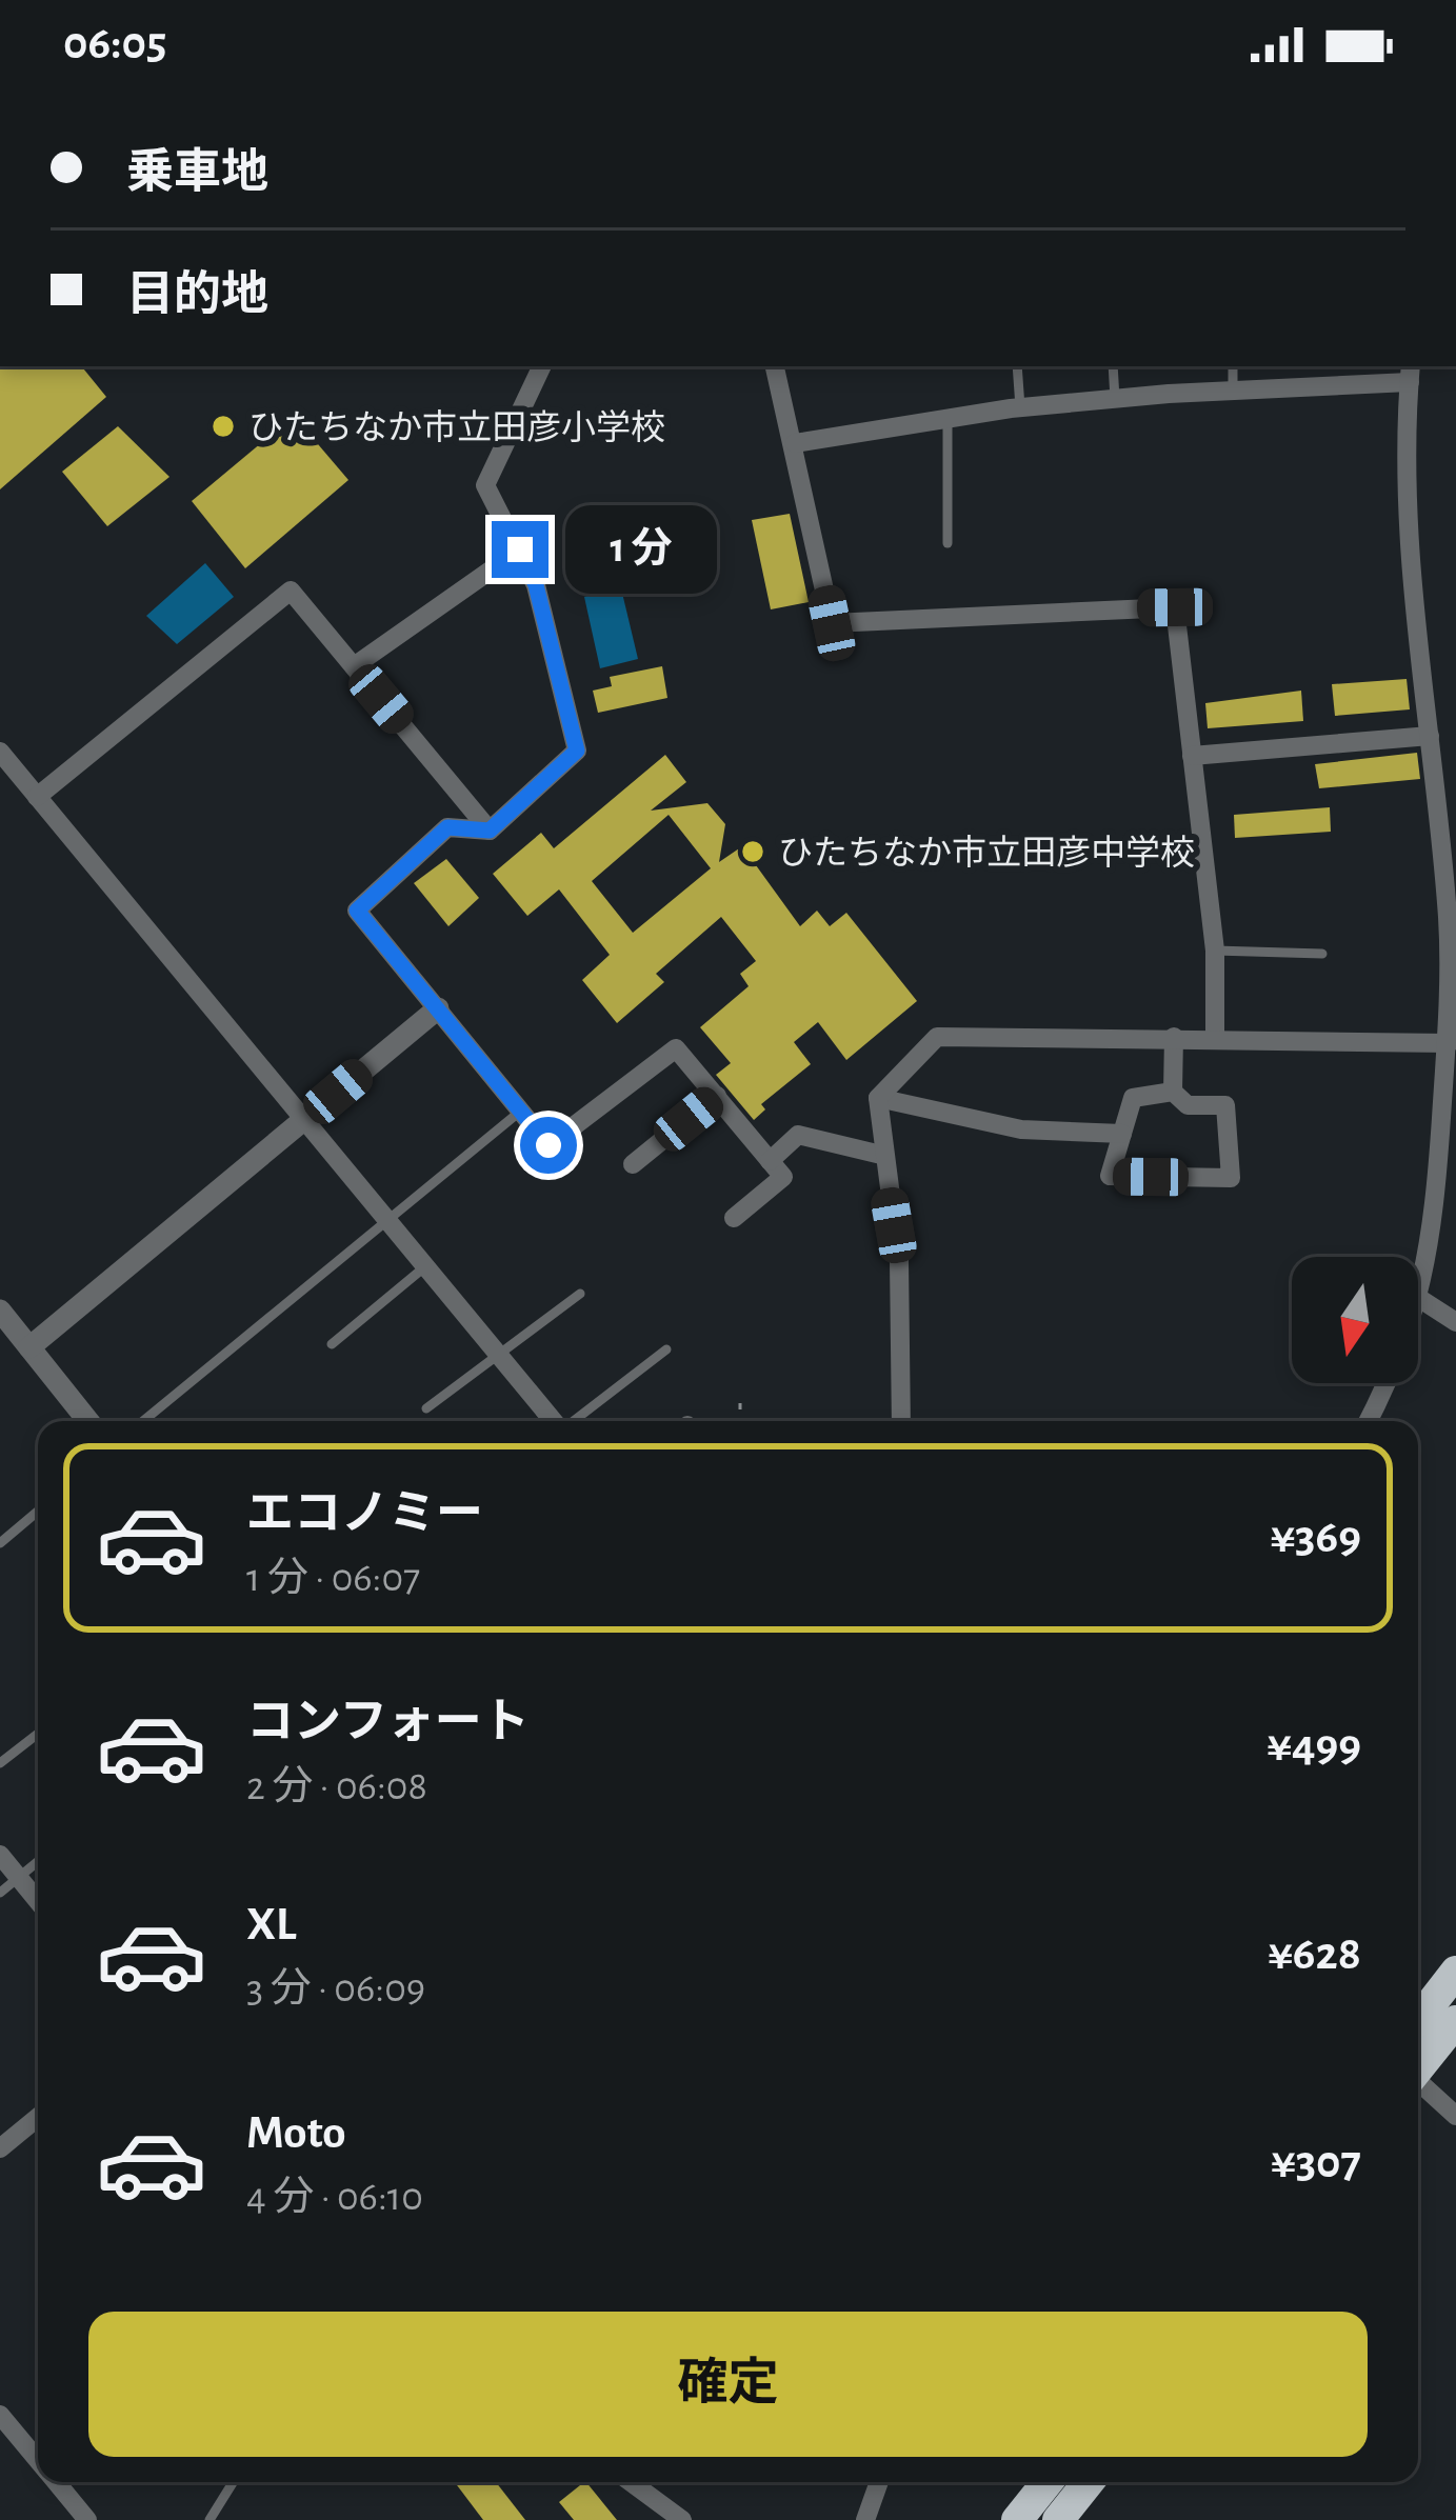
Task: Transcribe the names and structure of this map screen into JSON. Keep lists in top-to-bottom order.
{
  "places": ["ひたちなか市立田彦小学校", "ひたちなか市立田彦中学校"],
  "north": "bottom",
  "page": {
    "status": "06:05",
    "banner": ["乗車地", "目的地"],
    "bubble": "1 分",
    "list": [
      {
        "name": "エコノミー",
        "note": "1 分 · 06:07",
        "value": "¥369"
      },
      {
        "name": "コンフォート",
        "note": "2 分 · 06:08",
        "value": "¥499"
      },
      {
        "name": "XL",
        "note": "3 分 · 06:09",
        "value": "¥628"
      },
      {
        "name": "Moto",
        "note": "4 分 · 06:10",
        "value": "¥307"
      }
    ],
    "buttons": "確定"
  }
}
